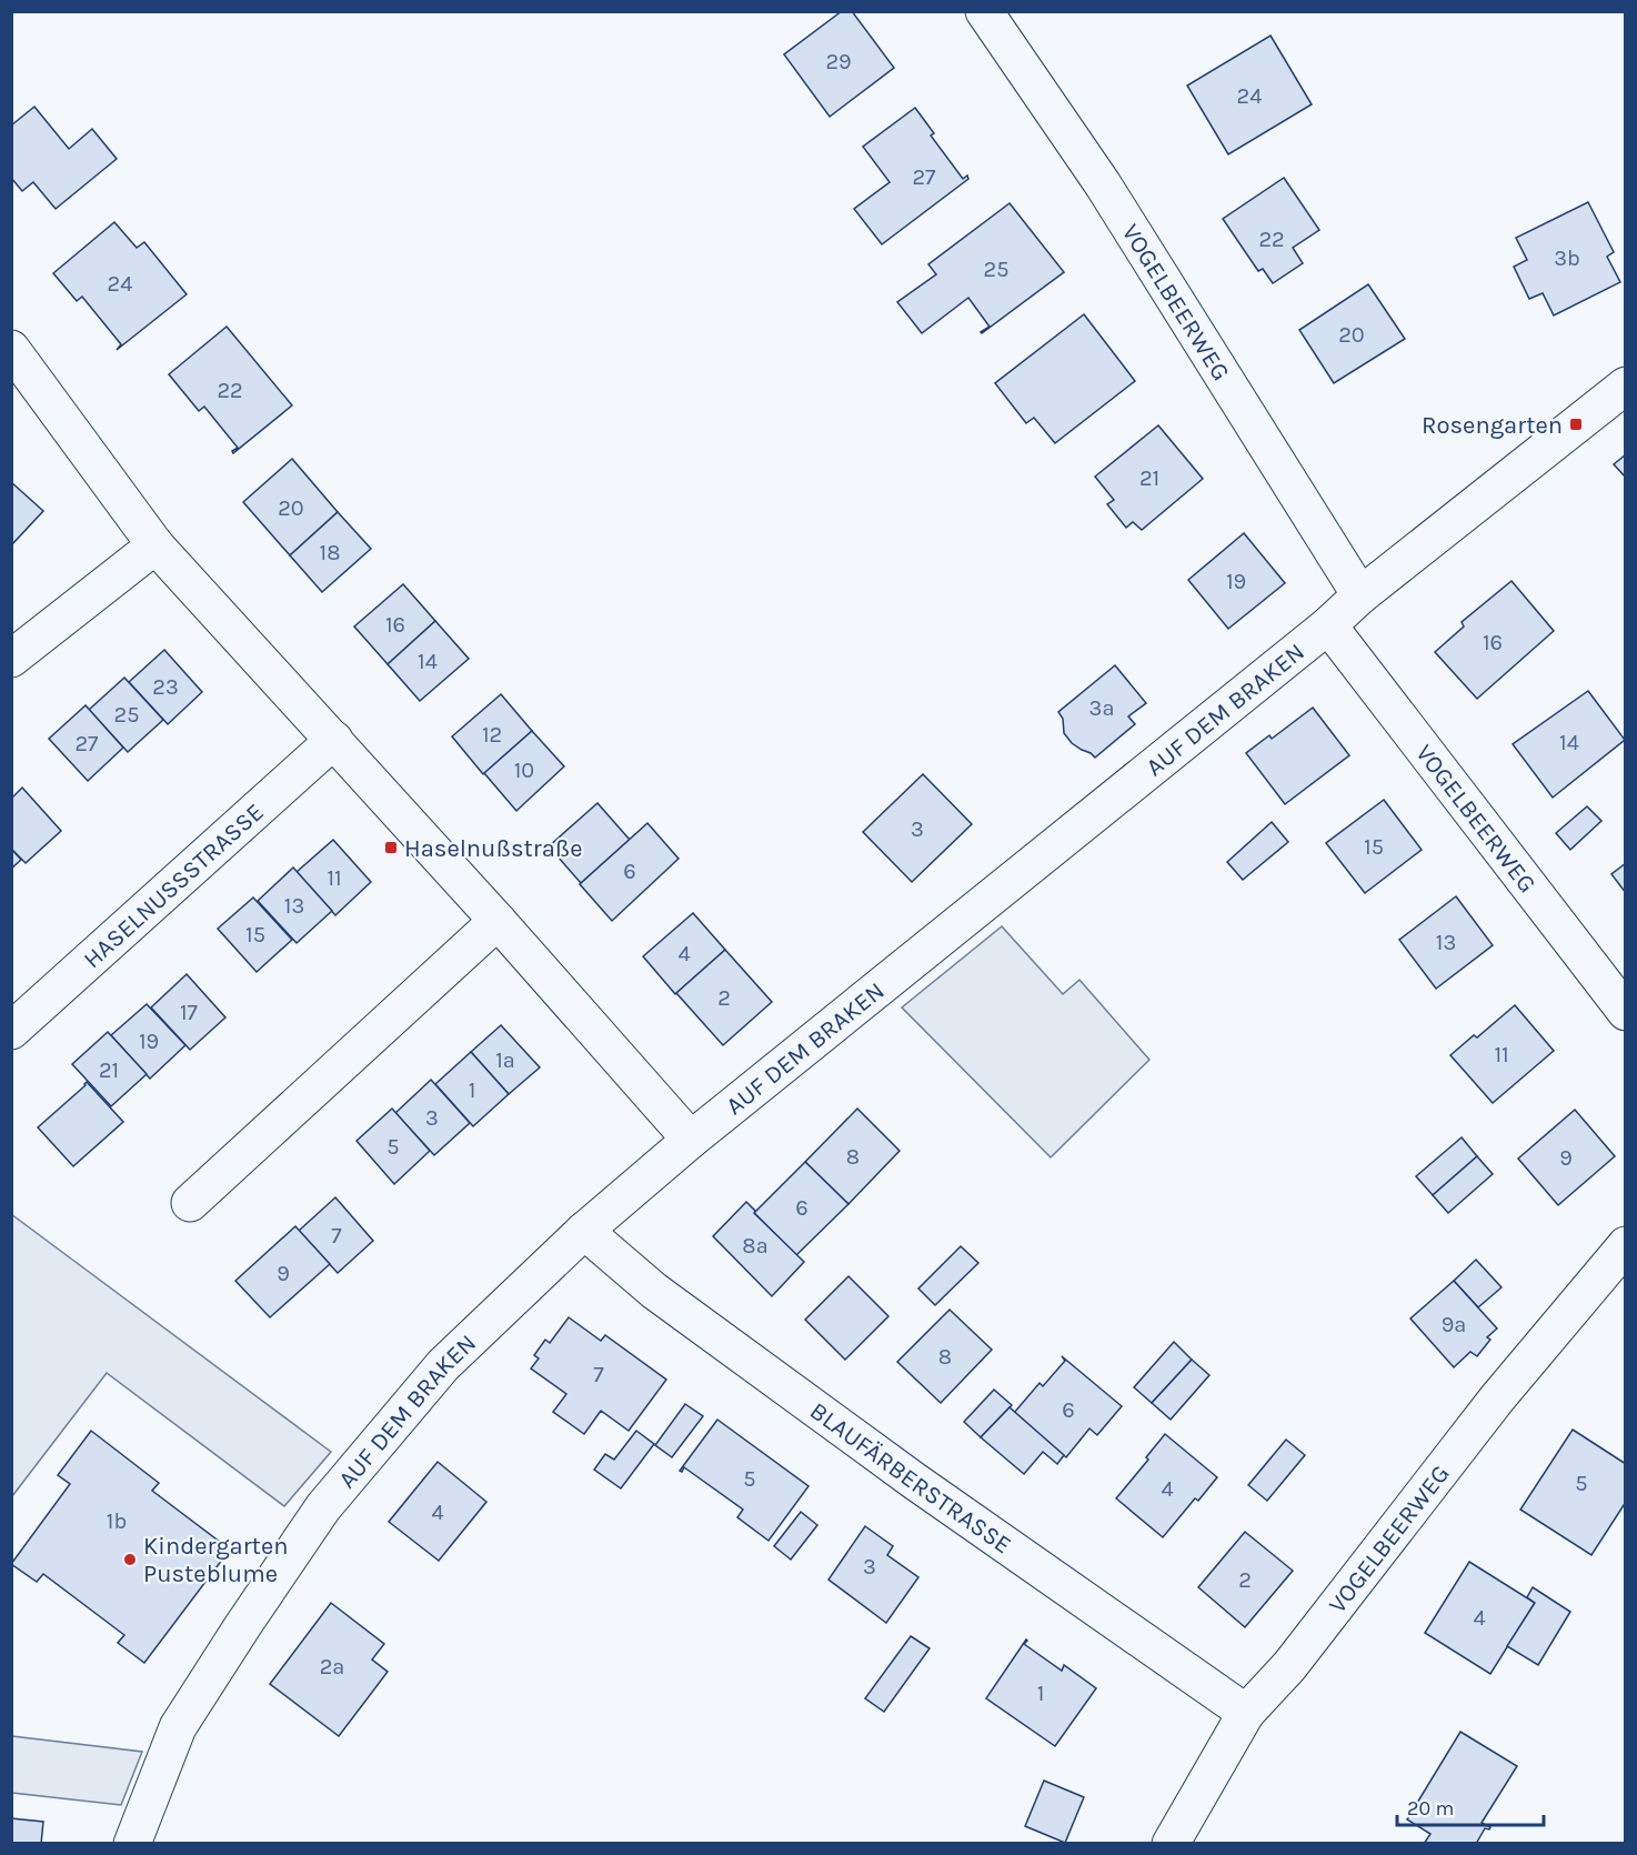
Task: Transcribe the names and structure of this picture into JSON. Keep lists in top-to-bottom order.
{
  "streets": {
    "street": [
      "VOGELBEERWEG",
      "AUF DEM BRAKEN",
      "HASELNUSSSTRASSE",
      "BLAUFÄRBERSTRASSE"
    ]
  },
  "crossings": [
    ["VOGELBEERWEG", "AUF DEM BRAKEN"],
    ["VOGELBEERWEG", "BLAUFÄRBERSTRASSE"],
    ["AUF DEM BRAKEN", "BLAUFÄRBERSTRASSE"]
  ],
  "places": {
    "transit": ["Rosengarten", "Haselnußstraße"],
    "other": ["Kindergarten Pusteblume"]
  },
  "house_numbers": [
    "29",
    "24",
    "27",
    "22",
    "3b",
    "25",
    "24",
    "20",
    "22",
    "21",
    "20",
    "18",
    "19",
    "16",
    "16",
    "14",
    "23",
    "3a",
    "25",
    "12",
    "14",
    "27",
    "10",
    "3",
    "15",
    "6",
    "11",
    "13",
    "15",
    "13",
    "4",
    "2",
    "17",
    "19",
    "11",
    "1a",
    "21",
    "1",
    "3",
    "5",
    "8",
    "9",
    "6",
    "7",
    "8a",
    "9",
    "9a",
    "8",
    "7",
    "6",
    "5",
    "5",
    "4",
    "4",
    "1b",
    "3",
    "2",
    "4",
    "2a",
    "1"
  ],
  "scale_bar": "20 m"
}
